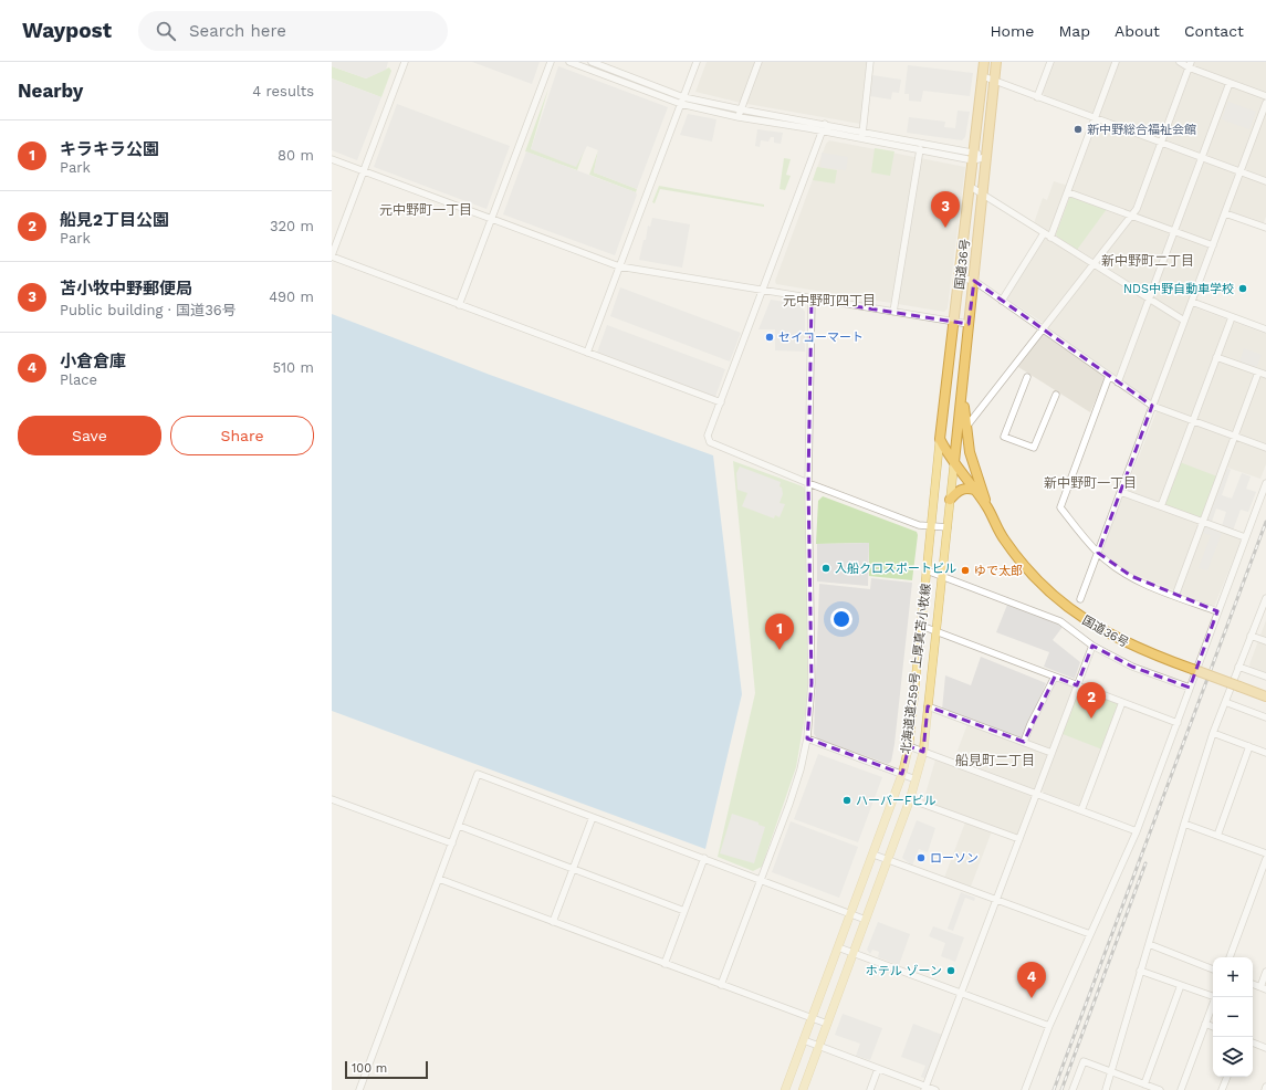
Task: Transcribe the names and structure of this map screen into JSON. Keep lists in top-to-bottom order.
{
  "streets": {
    "highway": ["国道36号"],
    "main road": ["北海道道259号 上厚真苫小牧線"]
  },
  "crossings": [
    ["国道36号", "北海道道259号 上厚真苫小牧線"]
  ],
  "districts": [
    "元中野町一丁目",
    "新中野町二丁目",
    "元中野町四丁目",
    "新中野町一丁目",
    "船見町二丁目"
  ],
  "places": [
    "新中野総合福祉会館",
    "NDS中野自動車学校",
    "セイコーマート",
    "入船クロスポートビル",
    "ゆで太郎",
    "ハーバーFビル",
    "ローソン",
    "ホテル ゾーン"
  ],
  "scale_bar": "100 m",
  "page": {
    "header": "Waypost",
    "search": "Search here",
    "nav": [
      "Home",
      "Map",
      "About",
      "Contact"
    ],
    "heading": ["Nearby", "4 results"],
    "list": [
      {
        "mark": "1",
        "name": "キラキラ公園",
        "note": "Park",
        "value": "80 m"
      },
      {
        "mark": "2",
        "name": "船見2丁目公園",
        "note": "Park",
        "value": "320 m"
      },
      {
        "mark": "3",
        "name": "苫小牧中野郵便局",
        "note": "Public building · 国道36号",
        "value": "490 m"
      },
      {
        "mark": "4",
        "name": "小倉倉庫",
        "note": "Place",
        "value": "510 m"
      }
    ],
    "pins": [
      "3",
      "1",
      "2",
      "4"
    ],
    "buttons": ["Save", "Share"],
    "map_buttons": ["+", "−"],
    "scale": "100 m"
  }
}
